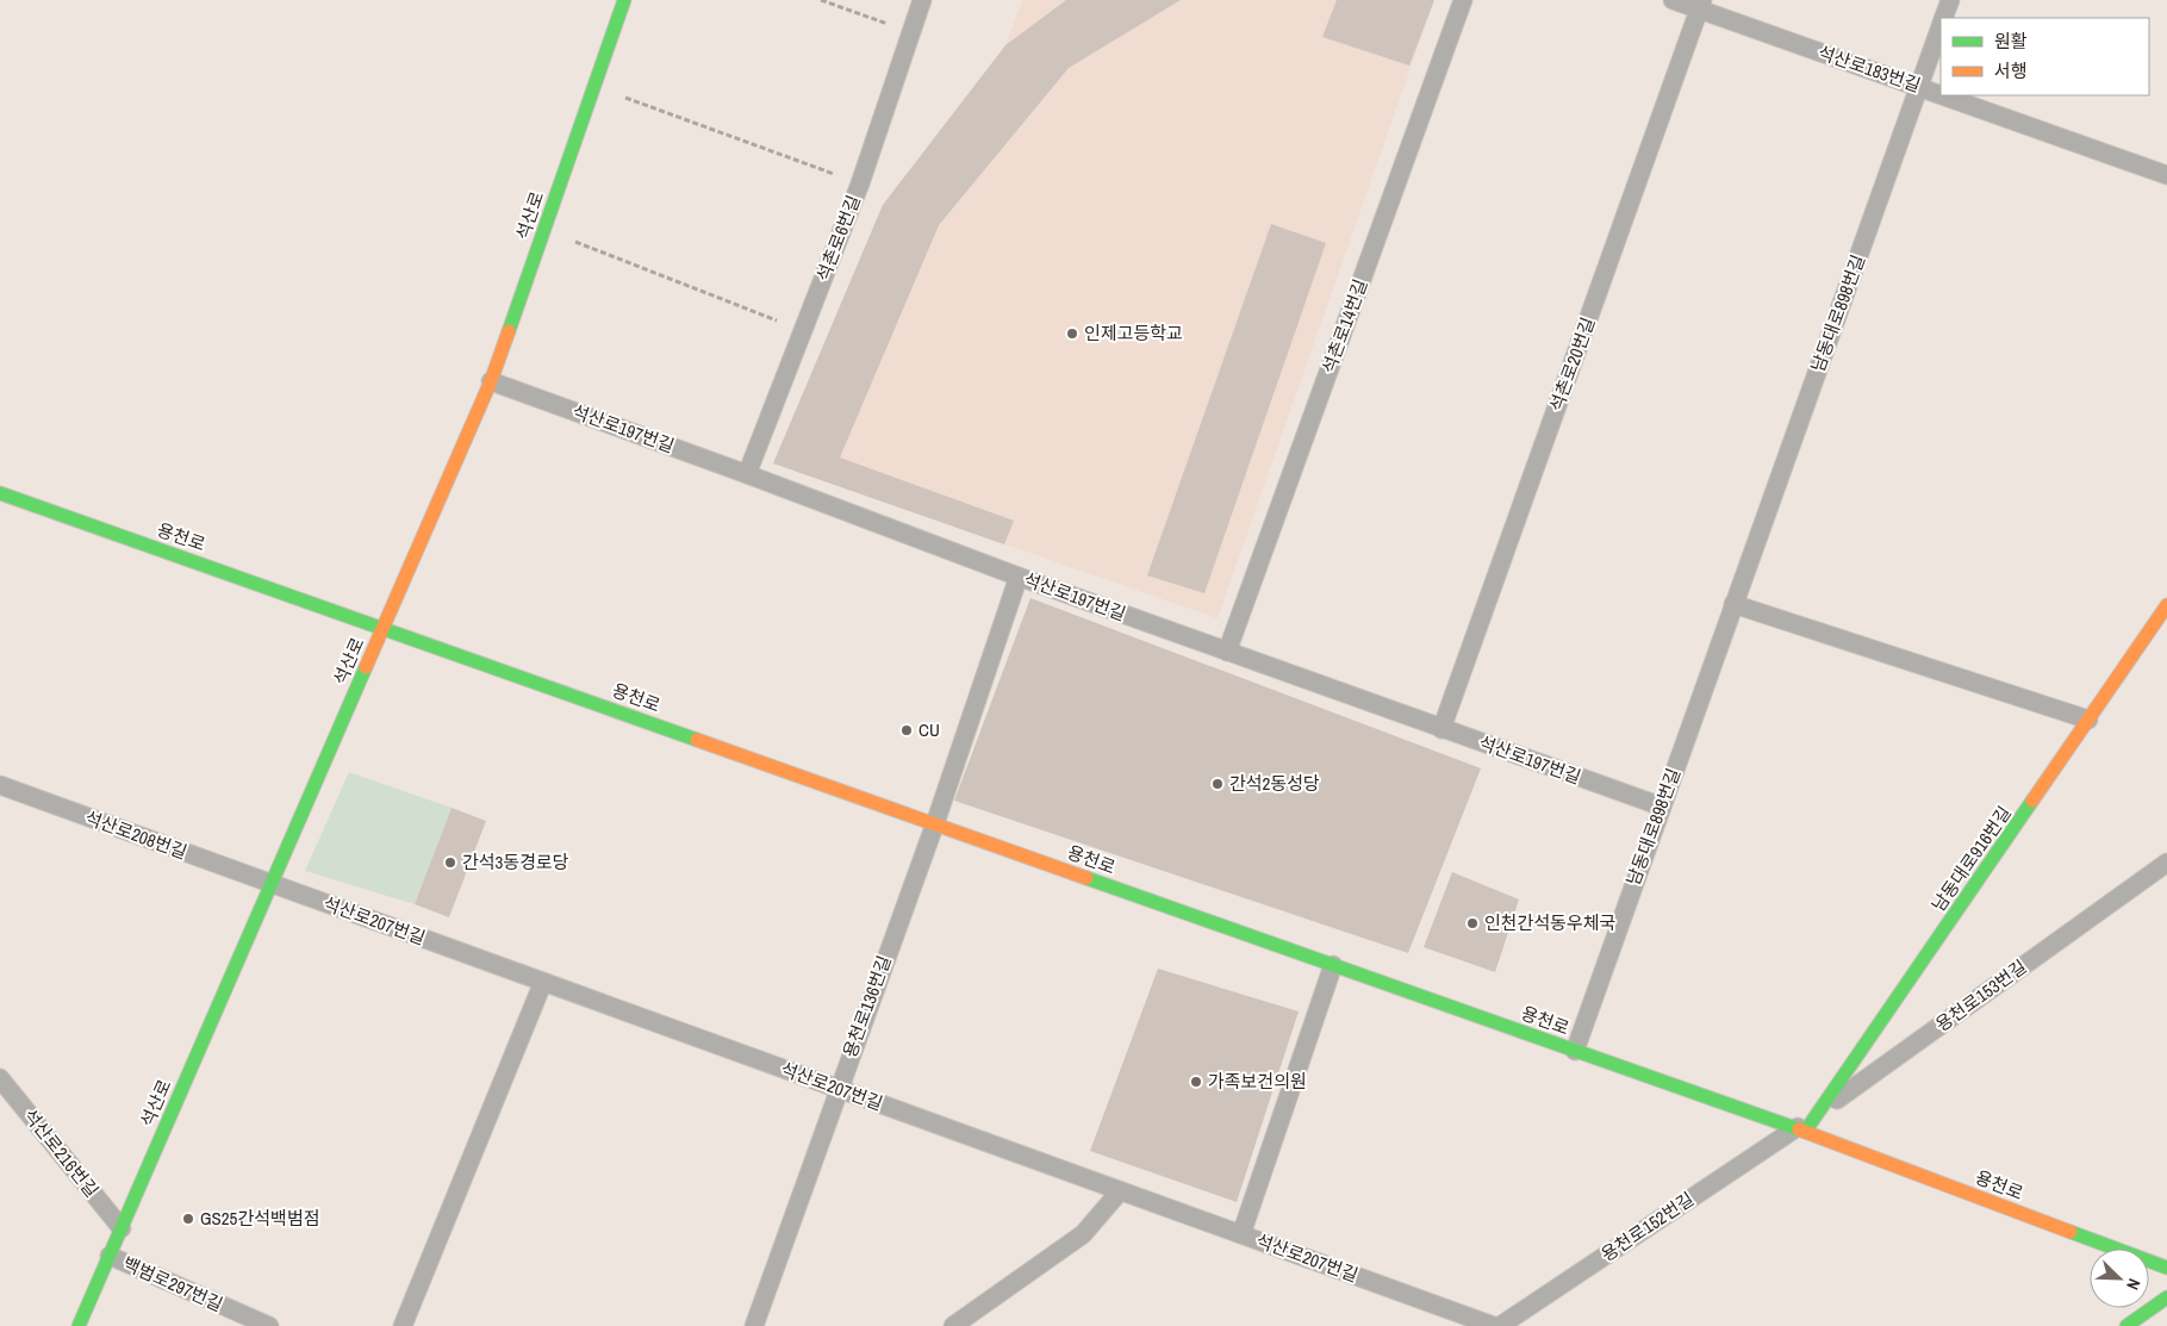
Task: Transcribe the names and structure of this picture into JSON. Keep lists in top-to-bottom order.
{
  "streets": {
    "street": ["석산로", "용천로", "남동대로916번길"],
    "lane": [
      "석산로183번길",
      "석촌로6번길",
      "남동대로898번길",
      "석촌로14번길",
      "석촌로20번길",
      "석산로197번길",
      "석산로208번길",
      "석산로207번길",
      "용천로153번길",
      "용천로136번길",
      "석산로216번길",
      "용천로152번길",
      "백범로297번길"
    ]
  },
  "crossings": [
    ["석산로183번길", "남동대로898번길"],
    ["석산로183번길", "석촌로20번길"],
    ["석산로", "석산로197번길"],
    ["석산로", "용천로"],
    ["석산로", "석산로208번길"],
    ["석산로", "석산로207번길"],
    ["석산로", "석산로216번길"],
    ["석산로", "백범로297번길"],
    ["석촌로6번길", "석산로197번길"],
    ["남동대로898번길", "석산로197번길"],
    ["남동대로898번길", "용천로"],
    ["석촌로14번길", "석산로197번길"],
    ["석촌로20번길", "석산로197번길"],
    ["석산로197번길", "용천로136번길"],
    ["용천로", "용천로153번길"],
    ["용천로", "용천로136번길"],
    ["용천로", "용천로152번길"],
    ["석산로208번길", "석산로207번길"],
    ["남동대로916번길", "용천로153번길"],
    ["석산로207번길", "용천로136번길"],
    ["용천로153번길", "용천로152번길"]
  ],
  "places": [
    "인제고등학교",
    "CU",
    "간석2동성당",
    "간석3동경로당",
    "인천간석동우체국",
    "가족보건의원",
    "GS25간석백범점"
  ],
  "legend": ["원활", "서행"],
  "north": "bottom right"
}
